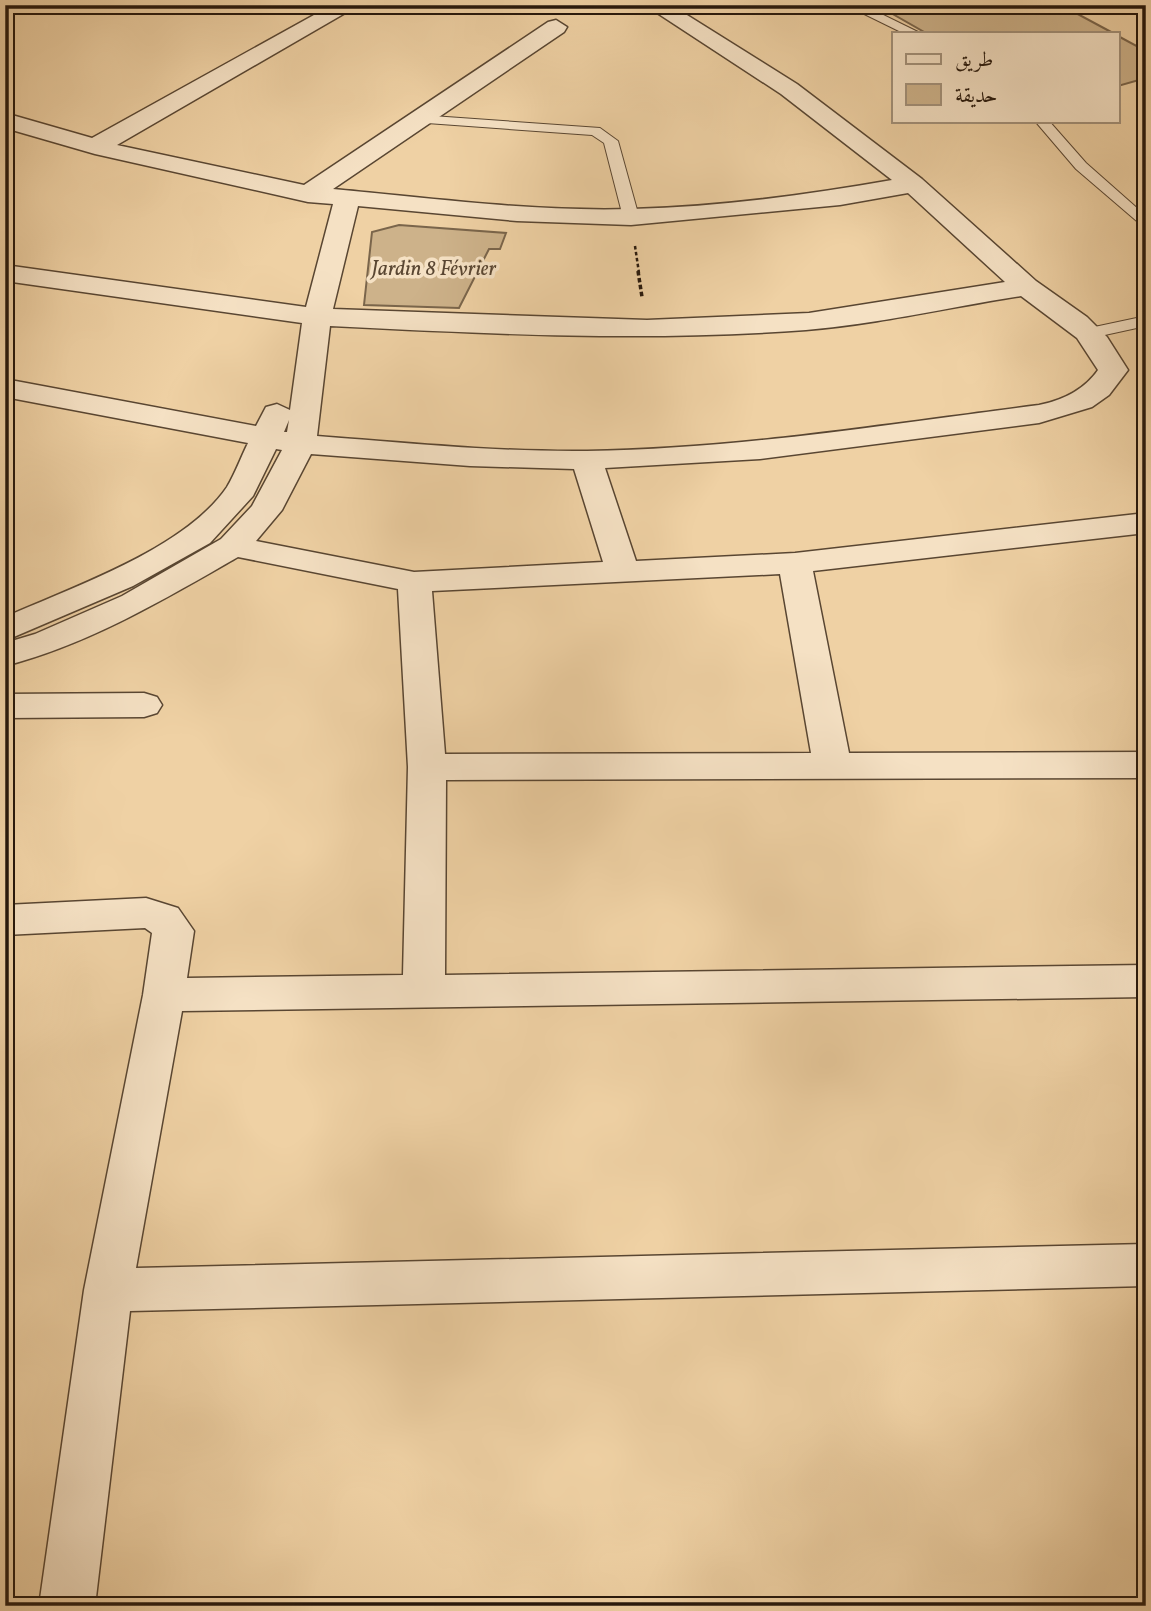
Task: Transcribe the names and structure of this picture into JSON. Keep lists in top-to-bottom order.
{
  "parks": ["Jardin 8 Février"],
  "legend": ["طريق", "حديقة"]
}
